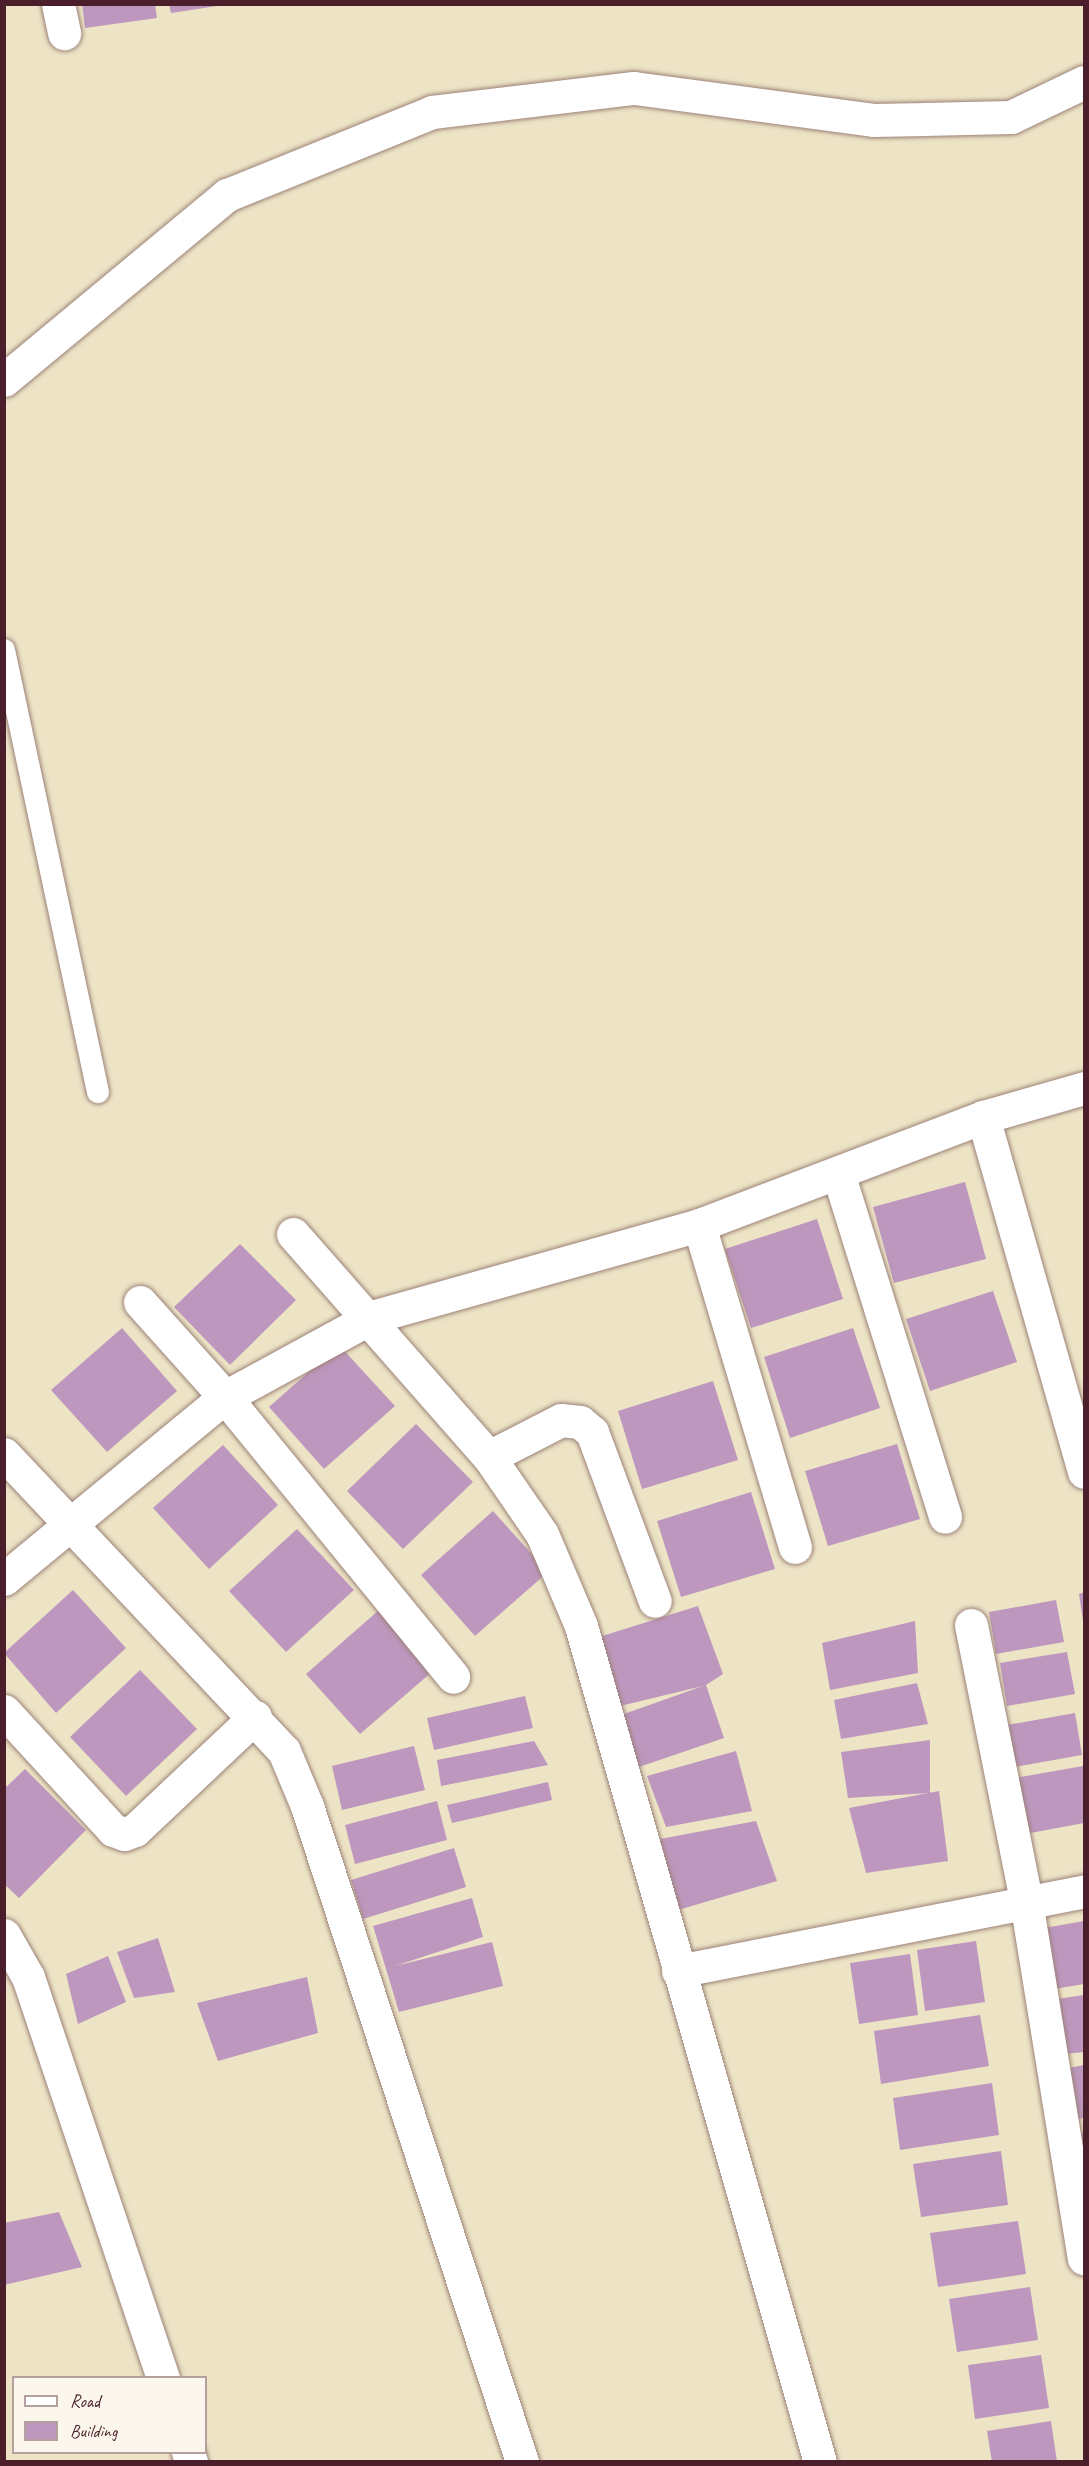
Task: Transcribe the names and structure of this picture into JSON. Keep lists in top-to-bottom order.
{
  "legend": ["Road", "Building"]
}
